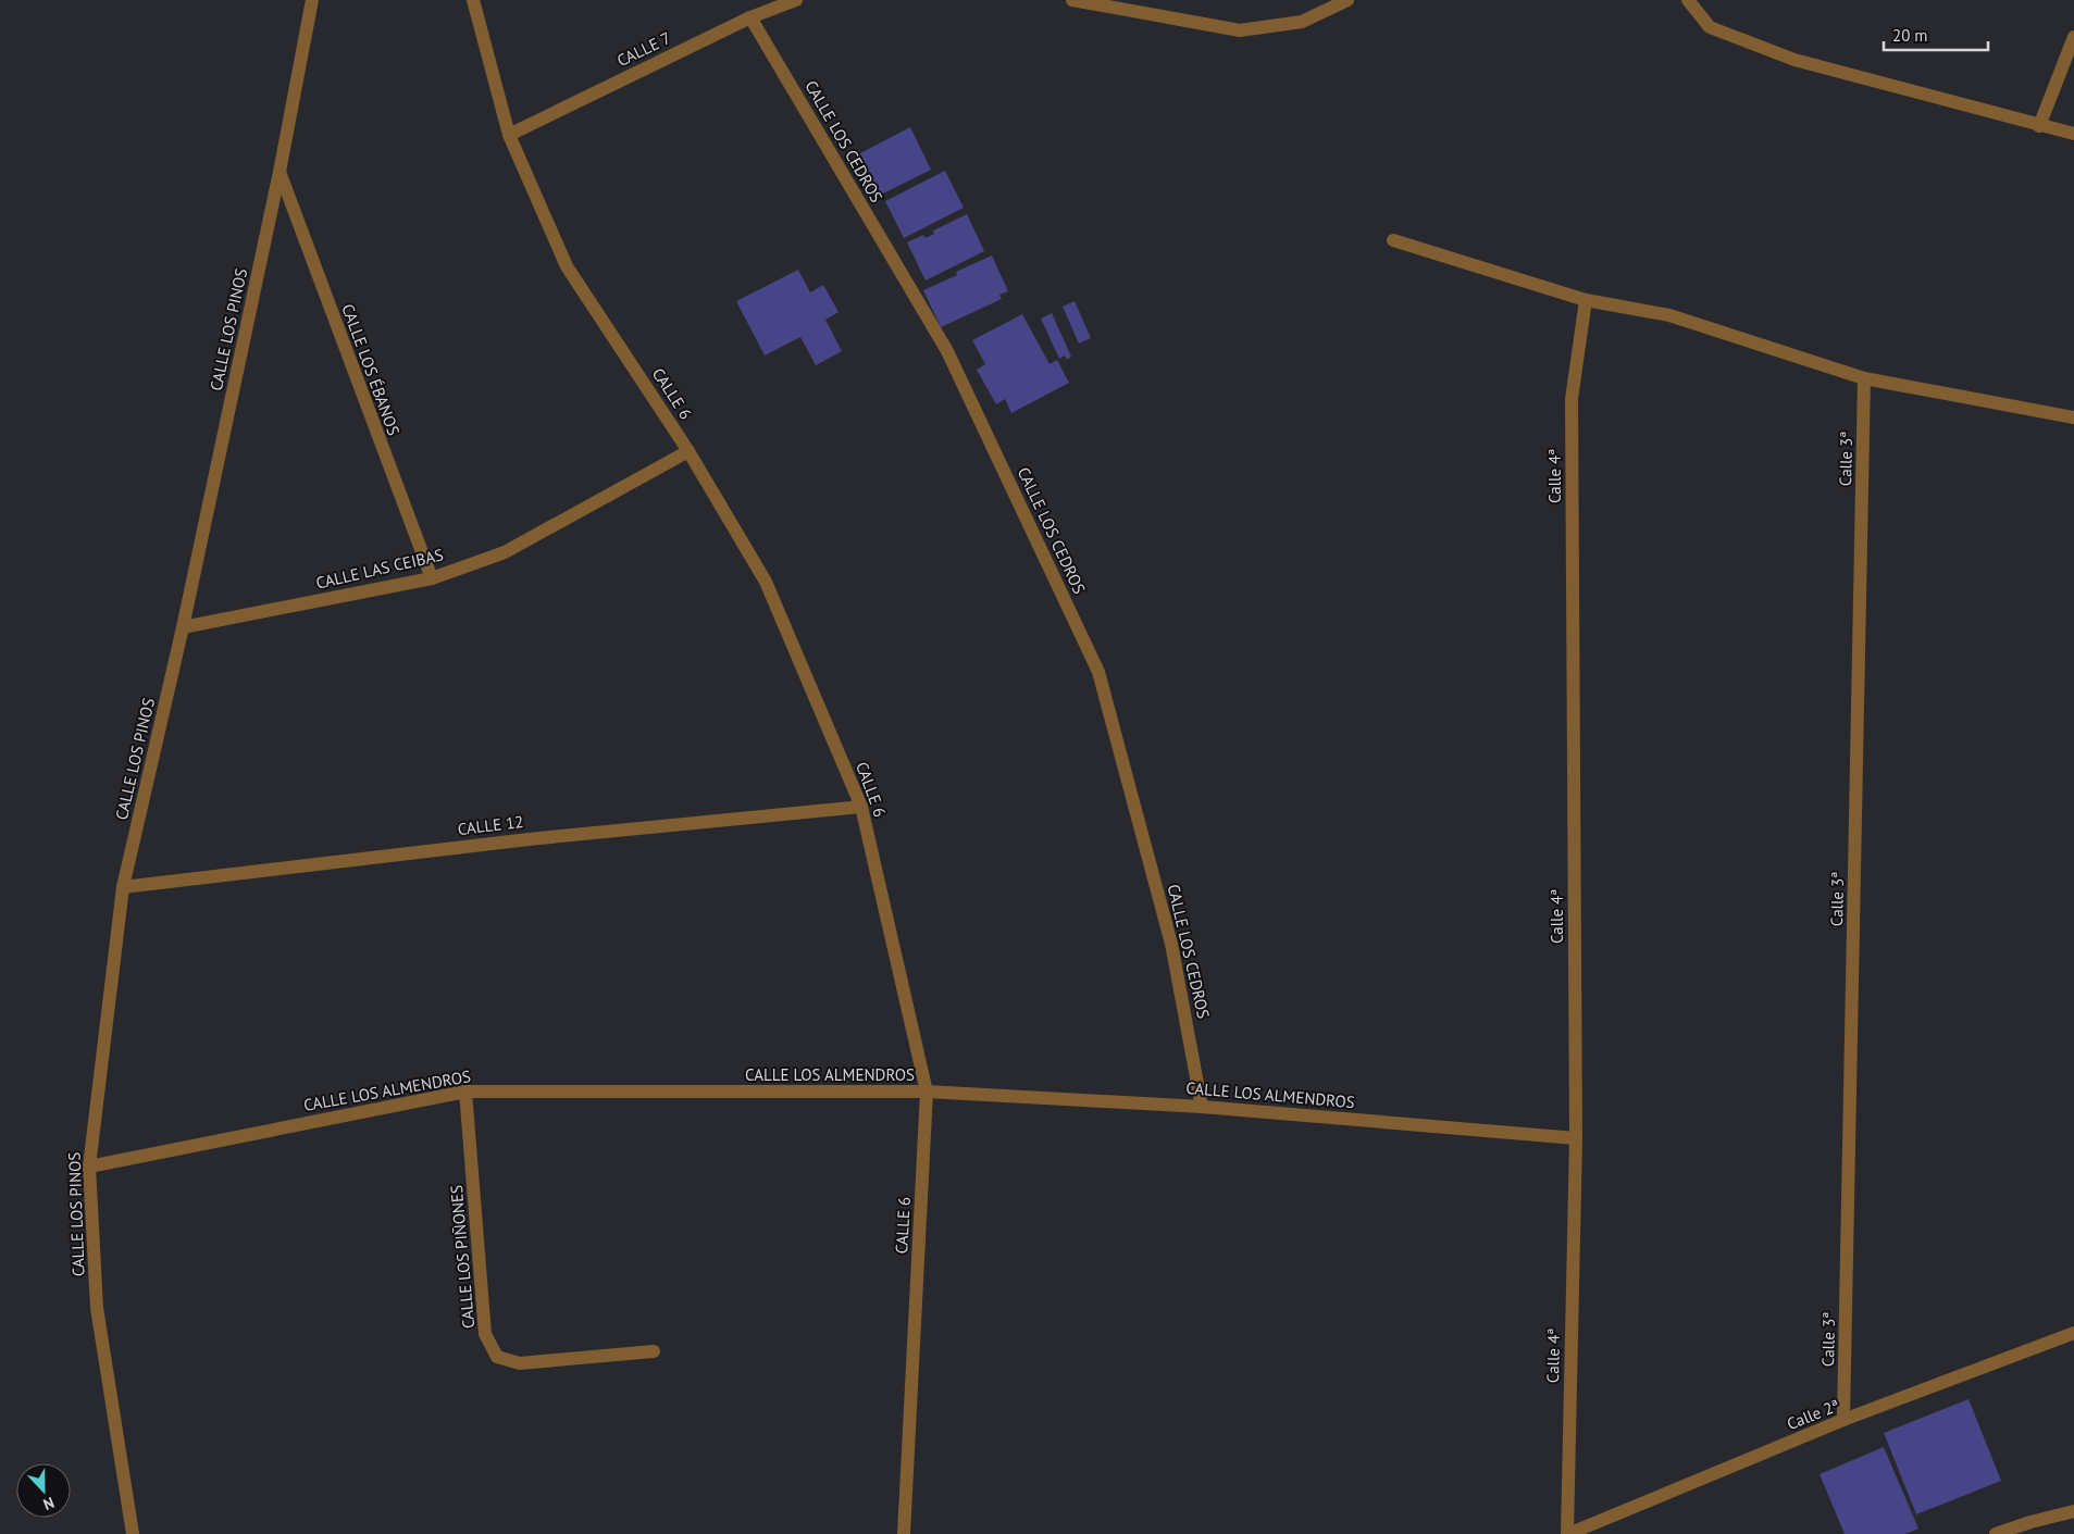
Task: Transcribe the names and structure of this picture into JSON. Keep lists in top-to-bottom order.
{
  "streets": {
    "street": [
      "CALLE 7",
      "CALLE LOS CEDROS",
      "CALLE LOS PINOS",
      "CALLE LOS ÉBANOS",
      "CALLE 6",
      "Calle 3ª",
      "Calle 4ª",
      "CALLE LAS CEIBAS",
      "CALLE 12",
      "CALLE LOS ALMENDROS",
      "CALLE LOS PIÑONES",
      "Calle 2ª"
    ]
  },
  "crossings": [
    ["CALLE 7", "CALLE LOS CEDROS"],
    ["CALLE 7", "CALLE 6"],
    ["CALLE LOS CEDROS", "CALLE LOS ALMENDROS"],
    ["CALLE LOS PINOS", "CALLE LOS ÉBANOS"],
    ["CALLE LOS PINOS", "CALLE LAS CEIBAS"],
    ["CALLE LOS PINOS", "CALLE 12"],
    ["CALLE LOS PINOS", "CALLE LOS ALMENDROS"],
    ["CALLE LOS ÉBANOS", "CALLE LAS CEIBAS"],
    ["CALLE 6", "CALLE LAS CEIBAS"],
    ["CALLE 6", "CALLE 12"],
    ["CALLE 6", "CALLE LOS ALMENDROS"],
    ["Calle 3ª", "Calle 2ª"],
    ["Calle 4ª", "CALLE LOS ALMENDROS"],
    ["Calle 4ª", "Calle 2ª"],
    ["CALLE LOS ALMENDROS", "CALLE LOS PIÑONES"]
  ],
  "scale_bar": "20 m",
  "north": "bottom"
}
